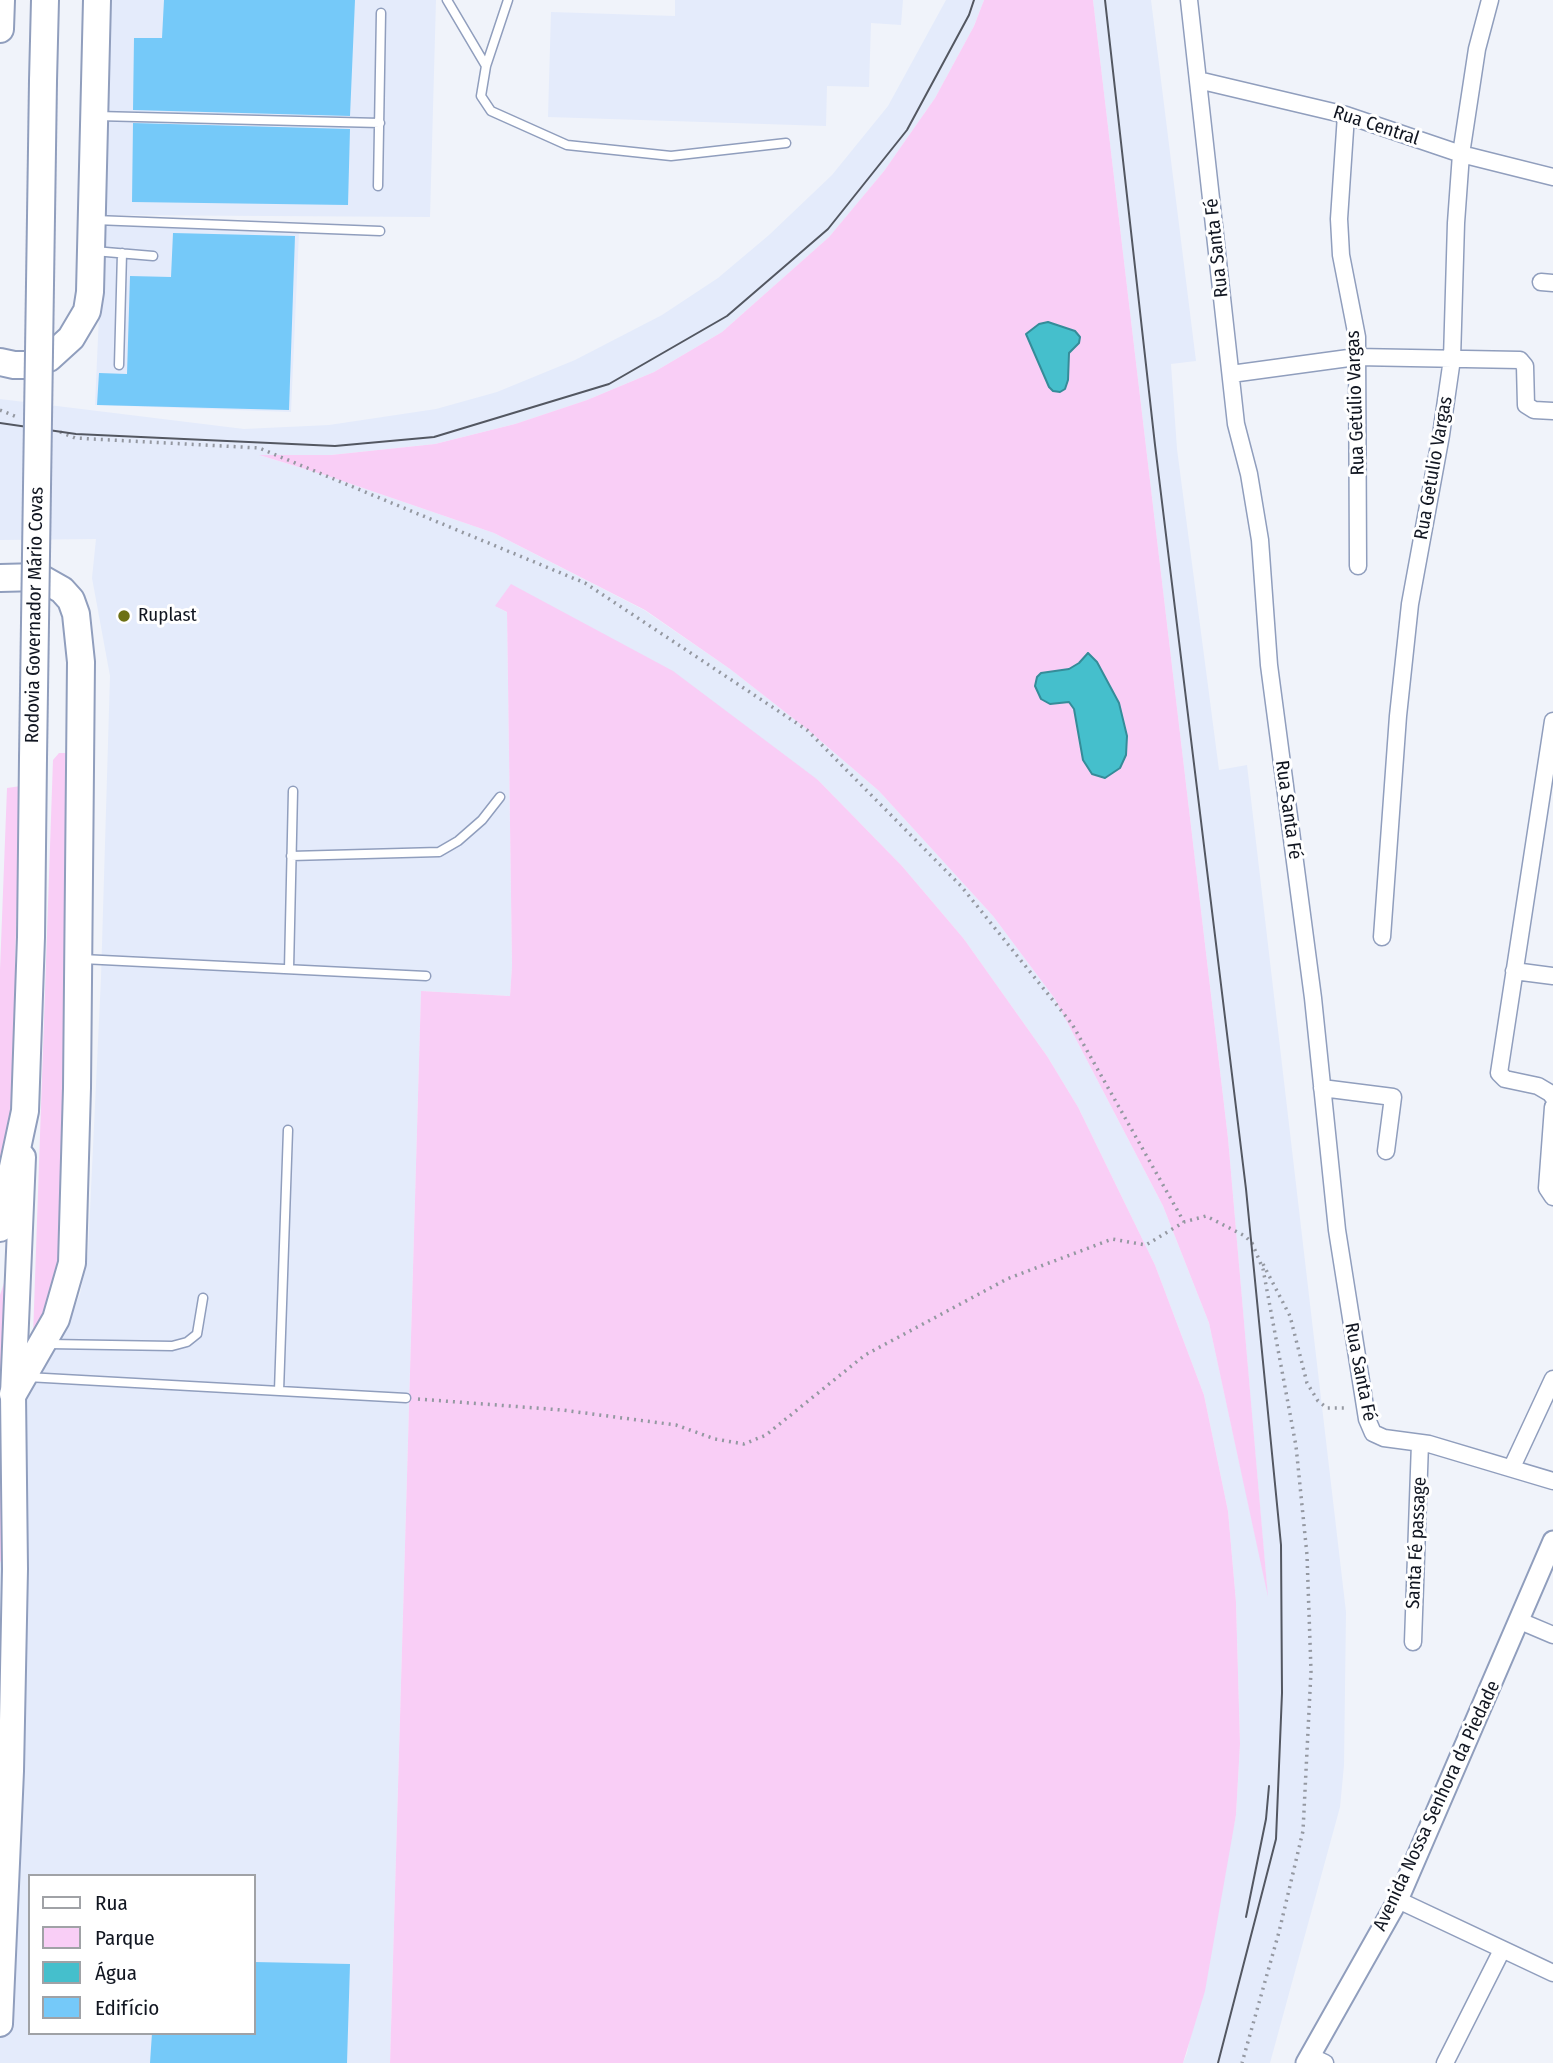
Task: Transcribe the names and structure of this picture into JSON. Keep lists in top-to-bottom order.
{
  "streets": {
    "highway": ["Rodovia Governador Mário Covas"],
    "street": [
      "Rua Central",
      "Rua Santa Fé",
      "Rua Getúlio Vargas",
      "Rua Getulio Vargas",
      "Santa Fé passage",
      "Avenida Nossa Senhora da Piedade"
    ]
  },
  "crossings": [
    ["Rua Central", "Rua Santa Fé"],
    ["Rua Central", "Rua Getúlio Vargas"],
    ["Rua Central", "Rua Getulio Vargas"],
    ["Rua Santa Fé", "Santa Fé passage"]
  ],
  "places": ["Ruplast"],
  "legend": [
    "Rua",
    "Parque",
    "Água",
    "Edifício"
  ]
}
